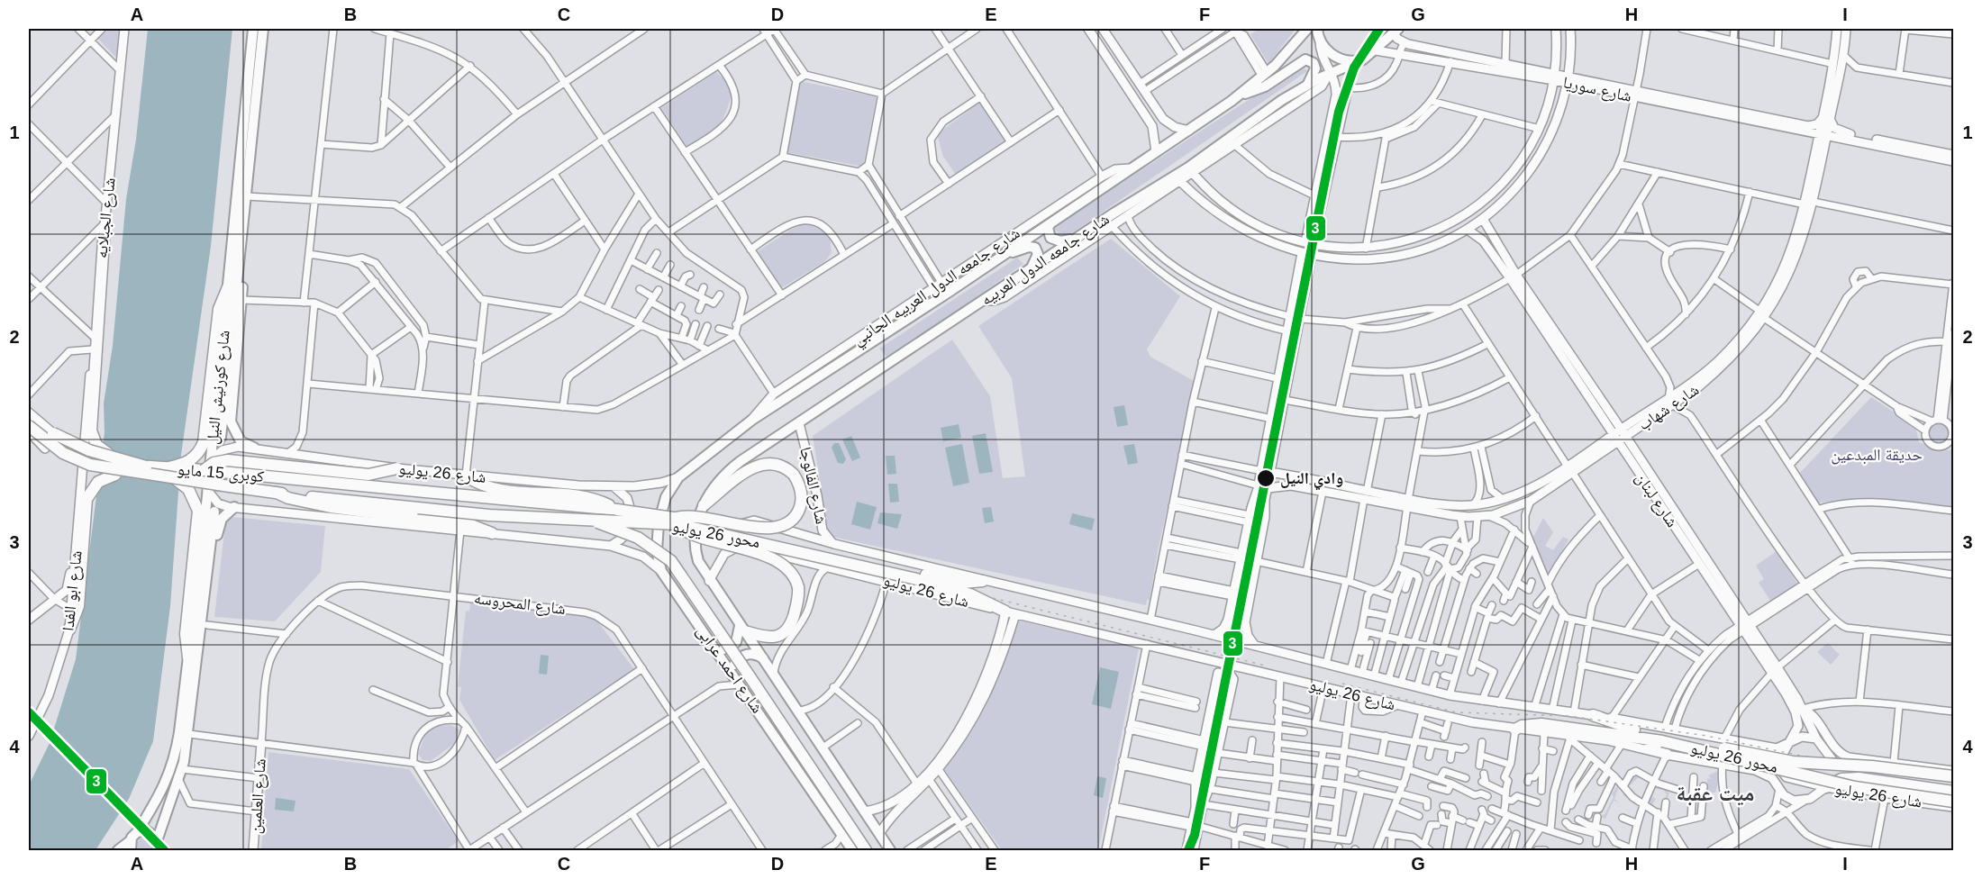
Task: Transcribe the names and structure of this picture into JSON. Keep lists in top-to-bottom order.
{
  "streets": {
    "highway": ["كوبرى 15 مايو", "محور 26 يوليو"],
    "main road": ["شارع جامعه الدول العربيه", "شارع كورنيش النيل", "شارع احمد عرابى"],
    "street": [
      "شارع سوريا",
      "شارع الجبلايه",
      "شارع جامعه الدول العربيه الجانبي",
      "شارع شهاب",
      "شارع 26 يوليو",
      "شارع الفالوجا",
      "شارع لبنان",
      "شارع ابو الفدا",
      "شارع المحروسه",
      "شارع العلمين"
    ]
  },
  "crossings": [
    ["شارع سوريا", "شارع جامعه الدول العربيه"],
    ["شارع سوريا", "شارع شهاب"],
    ["شارع الجبلايه", "شارع ابو الفدا"],
    ["شارع جامعه الدول العربيه", "شارع جامعه الدول العربيه الجانبي"],
    ["شارع جامعه الدول العربيه", "شارع 26 يوليو"],
    ["شارع جامعه الدول العربيه", "شارع الفالوجا"],
    ["شارع جامعه الدول العربيه", "شارع احمد عرابى"],
    ["شارع كورنيش النيل", "شارع 26 يوليو"],
    ["شارع شهاب", "شارع لبنان"],
    ["كوبرى 15 مايو", "محور 26 يوليو"],
    ["شارع 26 يوليو", "شارع الفالوجا"],
    ["شارع 26 يوليو", "شارع لبنان"],
    ["شارع 26 يوليو", "محور 26 يوليو"],
    ["شارع 26 يوليو", "شارع احمد عرابى"],
    ["شارع المحروسه", "شارع العلمين"]
  ],
  "districts": ["ميت عقبة"],
  "parks": ["حديقة المبدعين"],
  "places": ["وادي النيل"],
  "lines": ["transit line 3"],
  "grid": {
    "columns": [
      "A",
      "B",
      "C",
      "D",
      "E",
      "F",
      "G",
      "H",
      "I"
    ],
    "rows": [
      "1",
      "2",
      "3",
      "4"
    ]
  }
}
